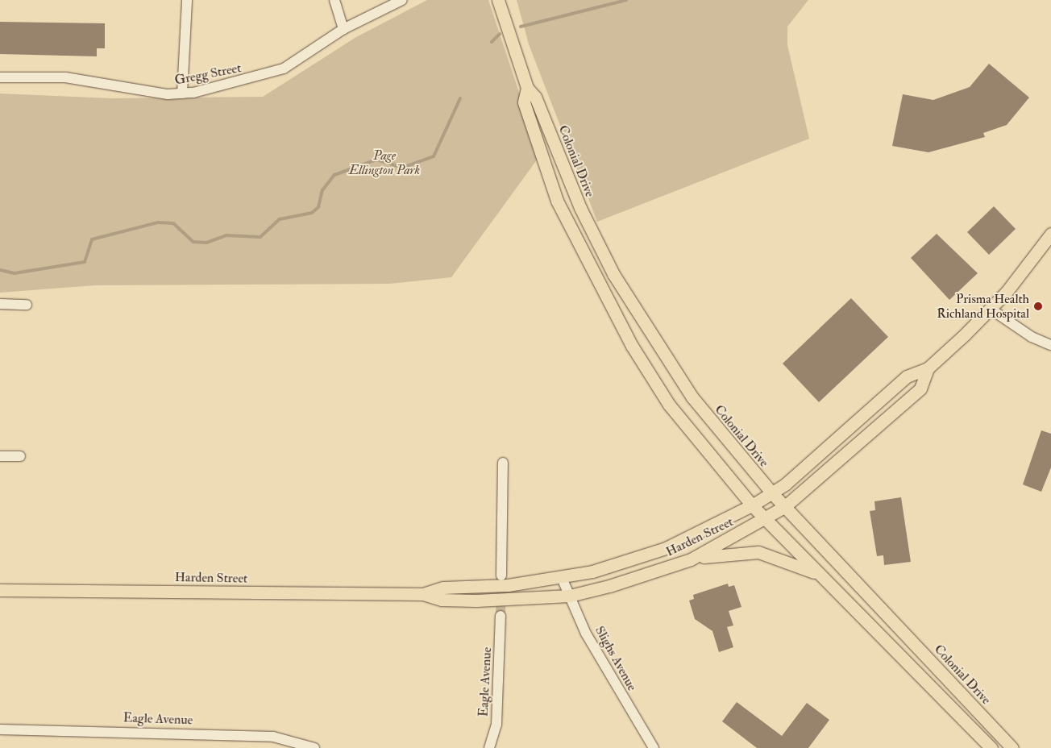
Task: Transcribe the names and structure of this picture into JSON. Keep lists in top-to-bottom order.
{
  "streets": {
    "main road": ["Colonial Drive", "Harden Street"],
    "street": ["Gregg Street", "Slighs Avenue", "Eagle Avenue"]
  },
  "crossings": [
    ["Colonial Drive", "Harden Street"],
    ["Harden Street", "Slighs Avenue"]
  ],
  "parks": ["Page Ellington Park"],
  "places": ["Prisma Health Richland Hospital"]
}
